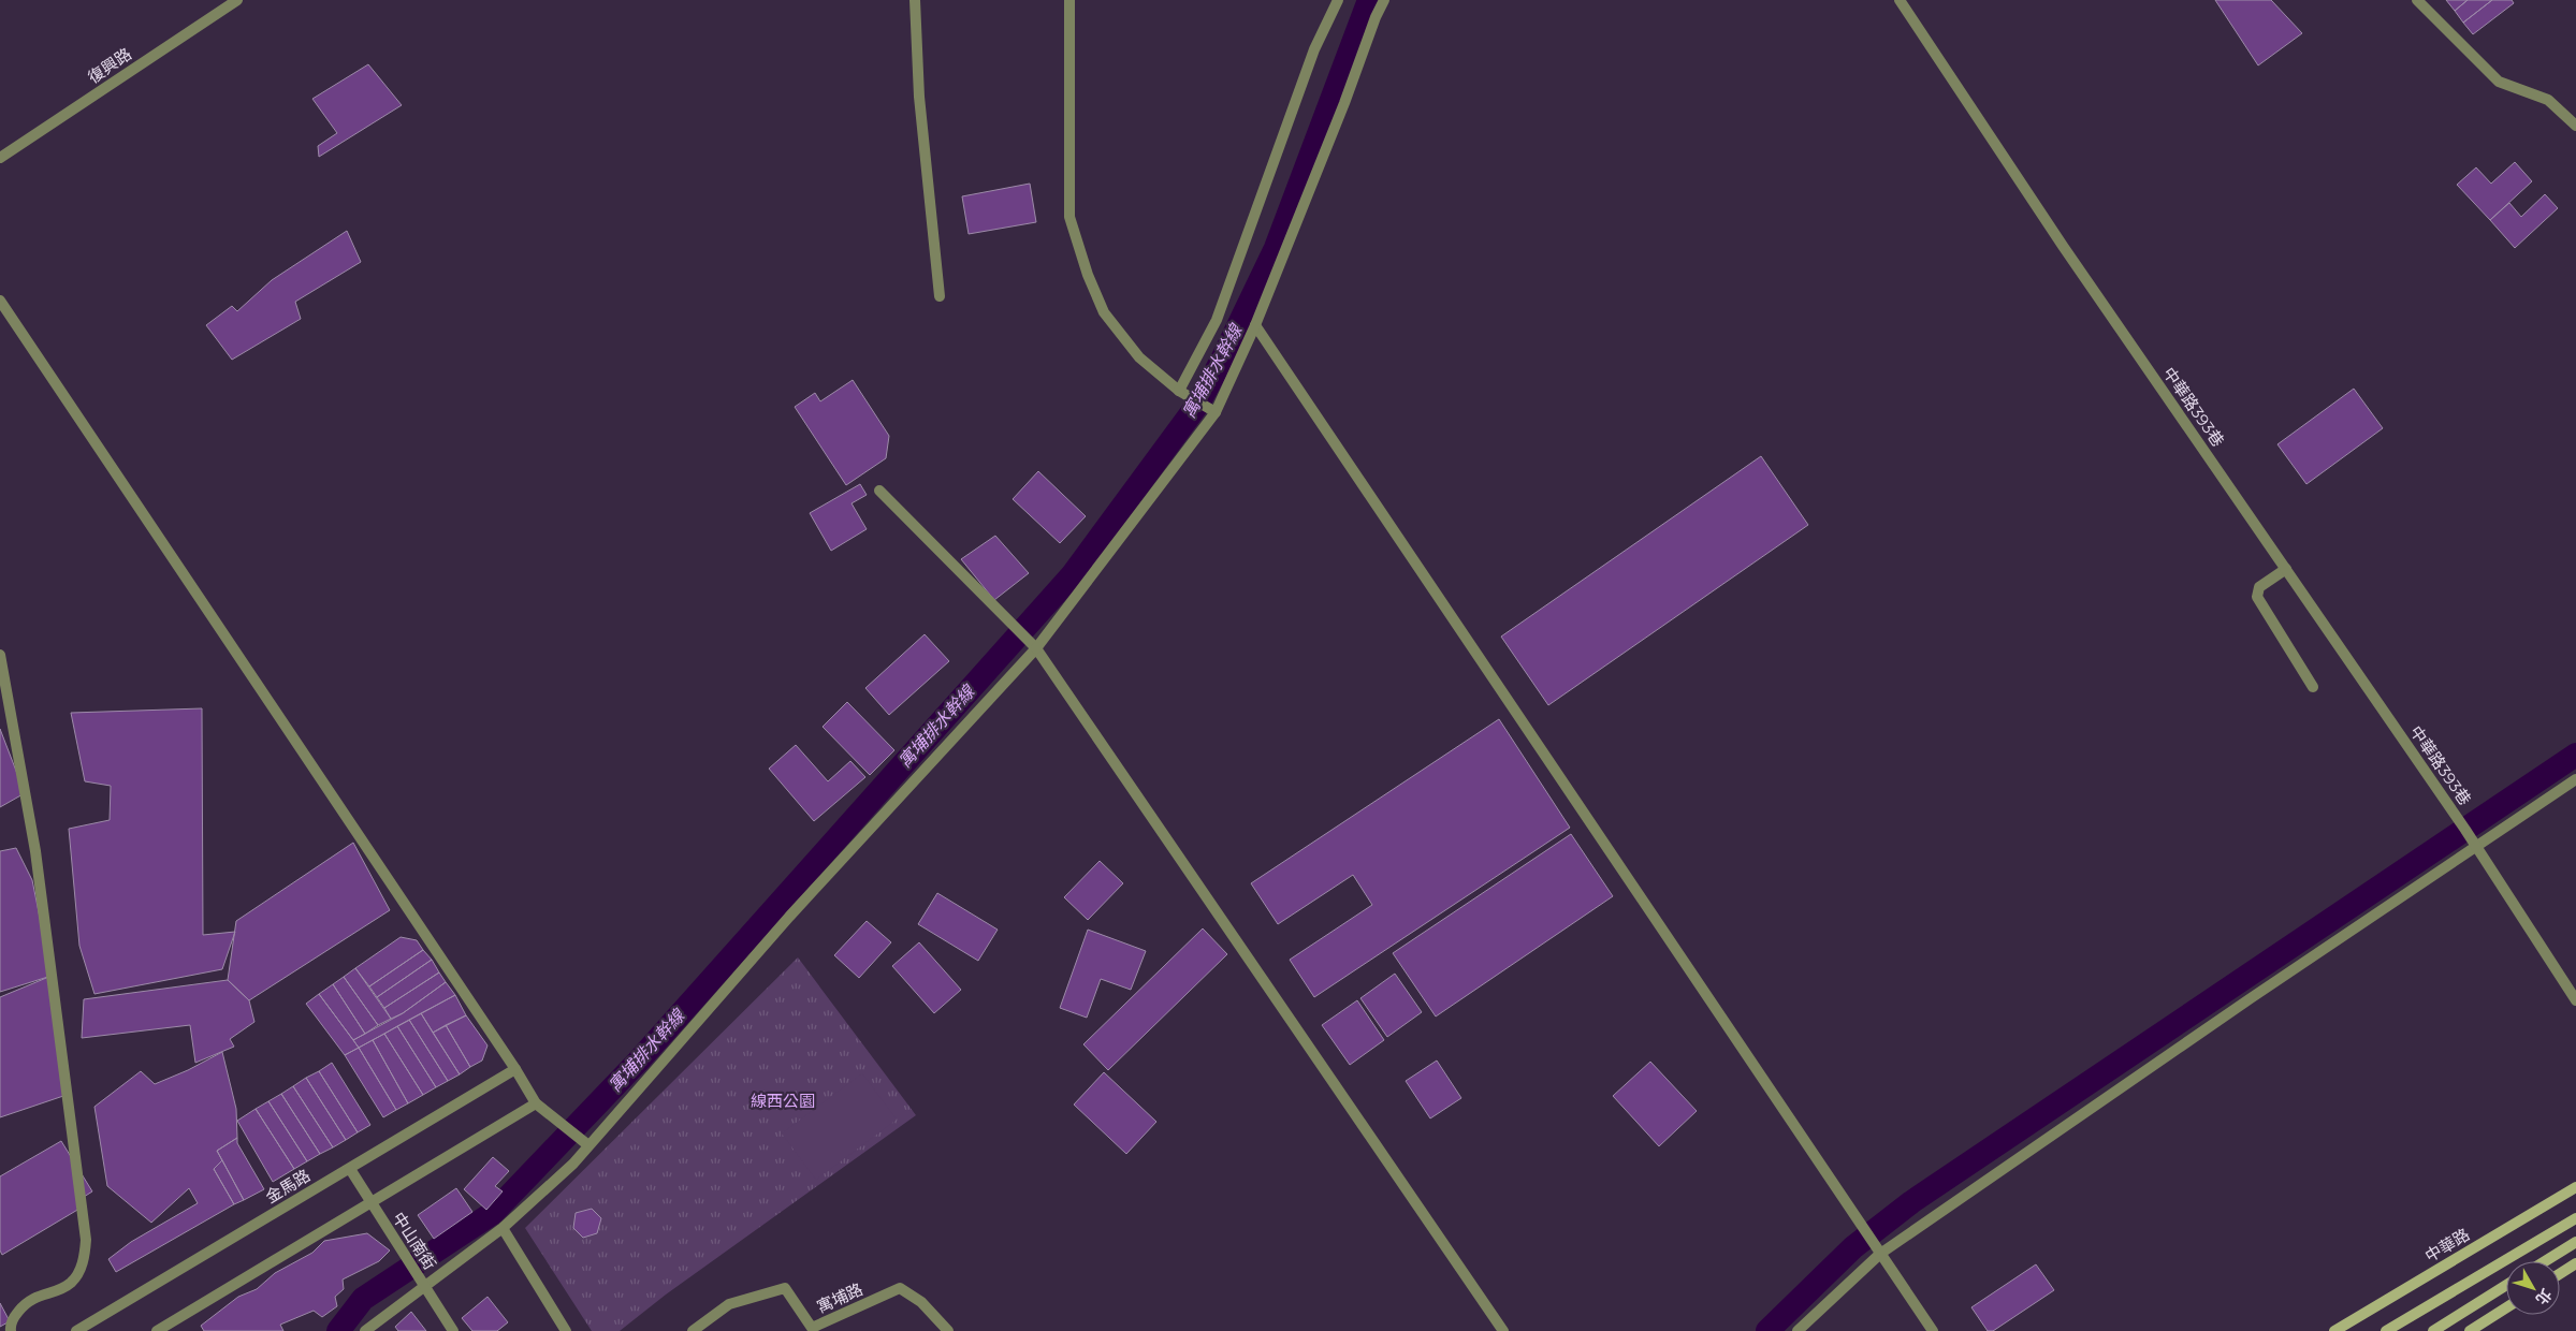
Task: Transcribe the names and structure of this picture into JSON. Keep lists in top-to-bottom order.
{
  "streets": {
    "main road": ["中華路"],
    "street": [
      "復興路",
      "中華路393巷",
      "金馬路",
      "中山南街",
      "寓埔路"
    ]
  },
  "crossings": [
    ["金馬路", "中山南街"]
  ],
  "water": ["寓埔排水幹線"],
  "parks": ["線西公園"],
  "north": "bottom right"
}
